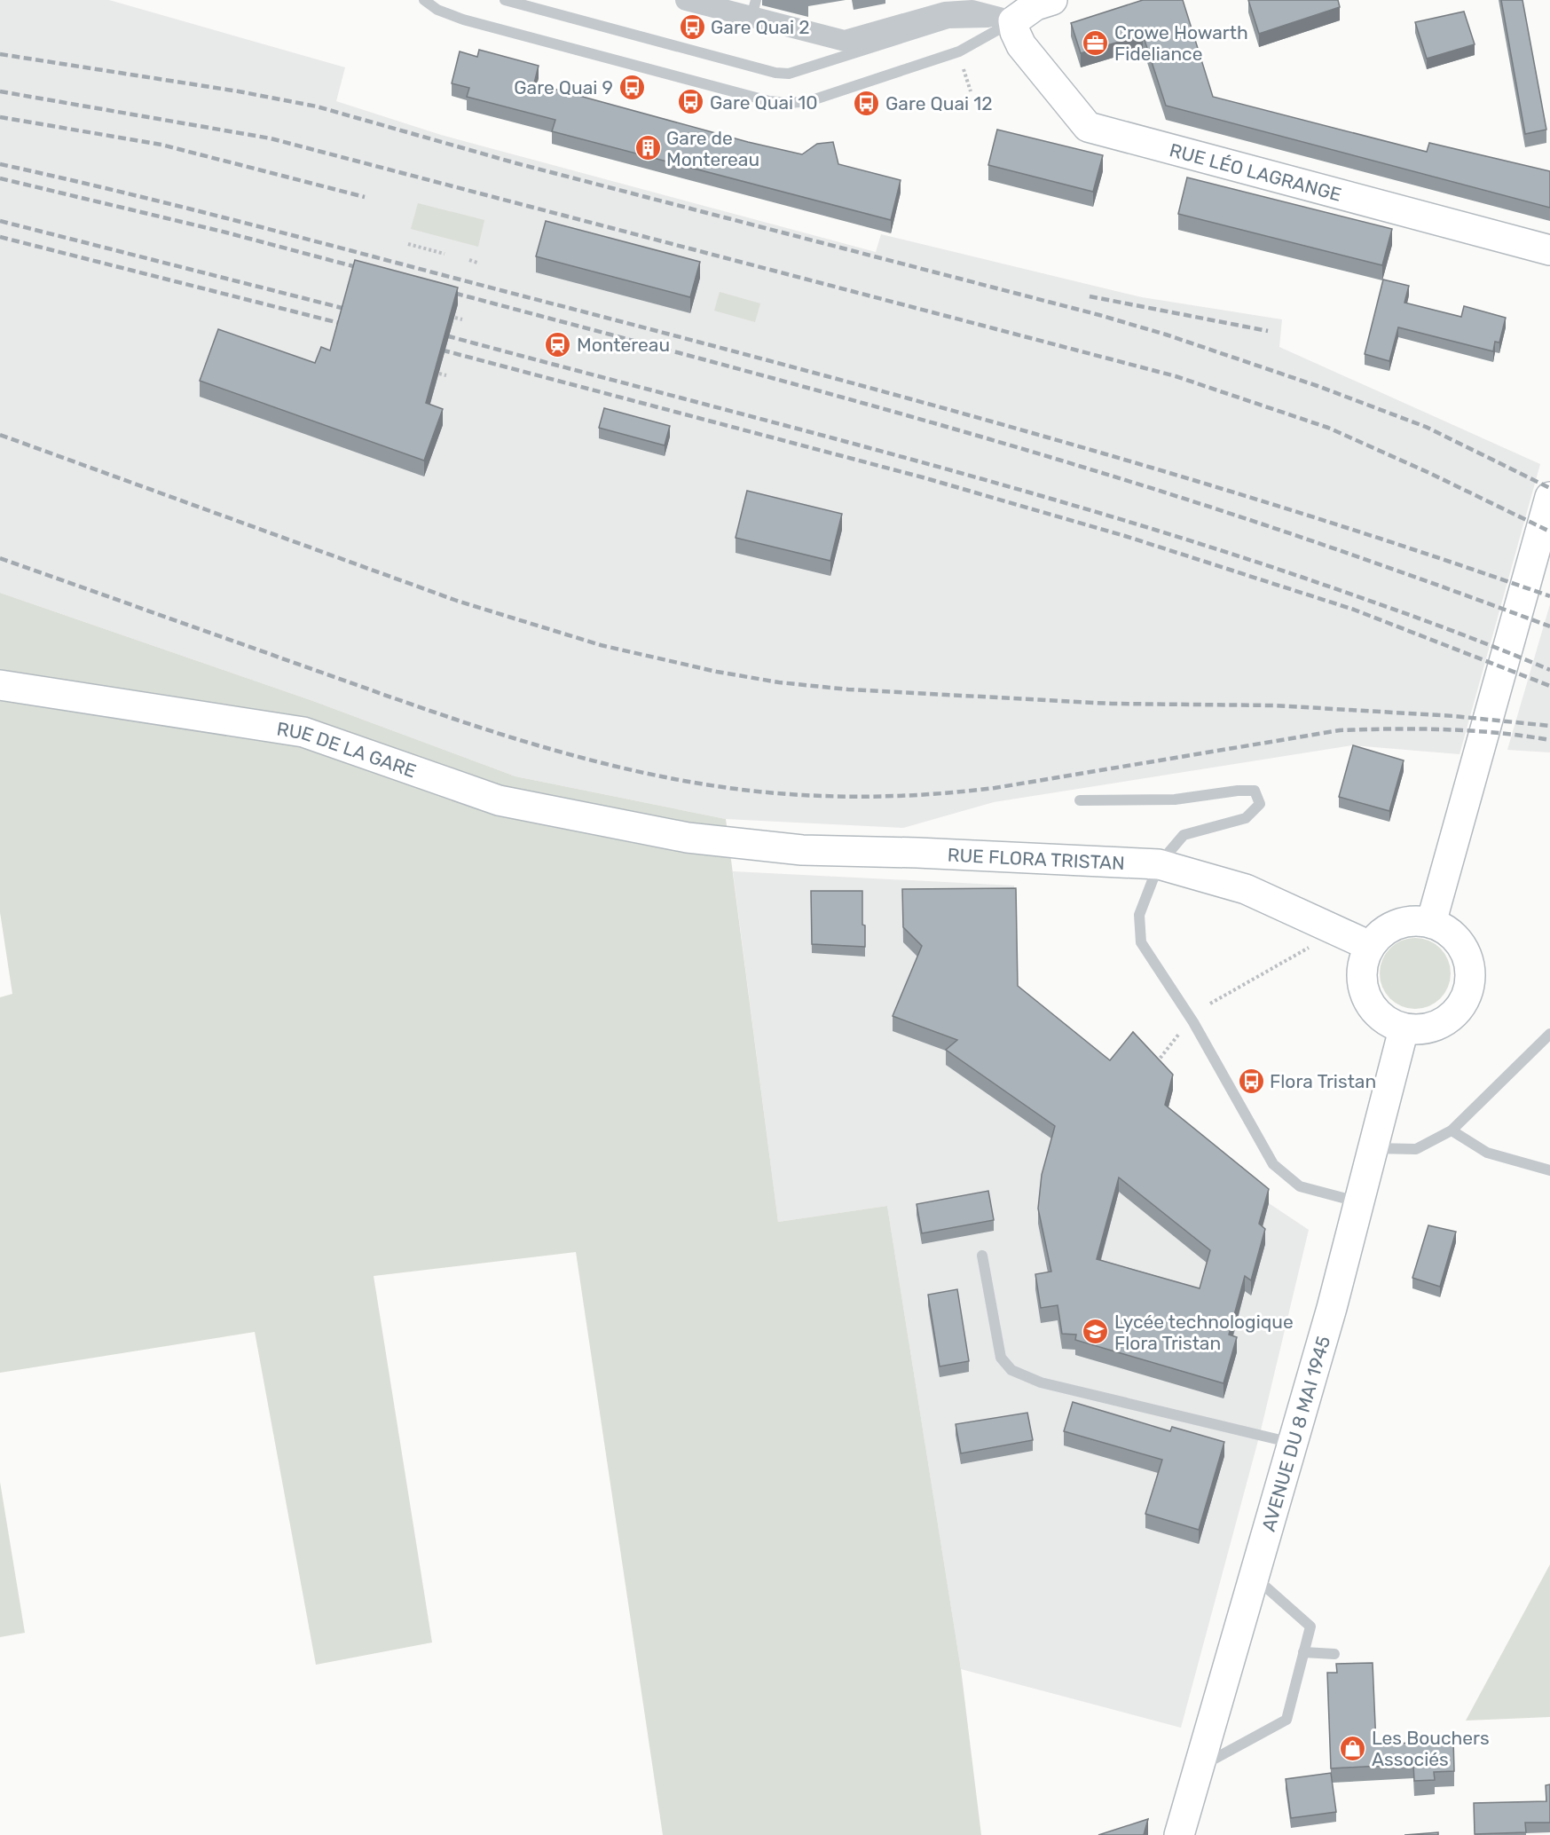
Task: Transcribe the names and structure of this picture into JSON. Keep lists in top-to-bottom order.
{
  "streets": {
    "main road": [
      "RUE LÉO LAGRANGE",
      "RUE DE LA GARE",
      "RUE FLORA TRISTAN",
      "AVENUE DU 8 MAI 1945"
    ]
  },
  "crossings": [
    ["RUE DE LA GARE", "RUE FLORA TRISTAN"],
    ["RUE FLORA TRISTAN", "AVENUE DU 8 MAI 1945"]
  ],
  "places": {
    "bus stop": [
      "Gare Quai 2",
      "Gare Quai 9",
      "Gare Quai 10",
      "Gare Quai 12",
      "Flora Tristan"
    ],
    "office": ["Crowe Howarth Fideliance"],
    "building": ["Gare de Montereau"],
    "station": ["Montereau"],
    "school or university": ["Lycée technologique Flora Tristan"],
    "shop": ["Les Bouchers Associés"]
  }
}
